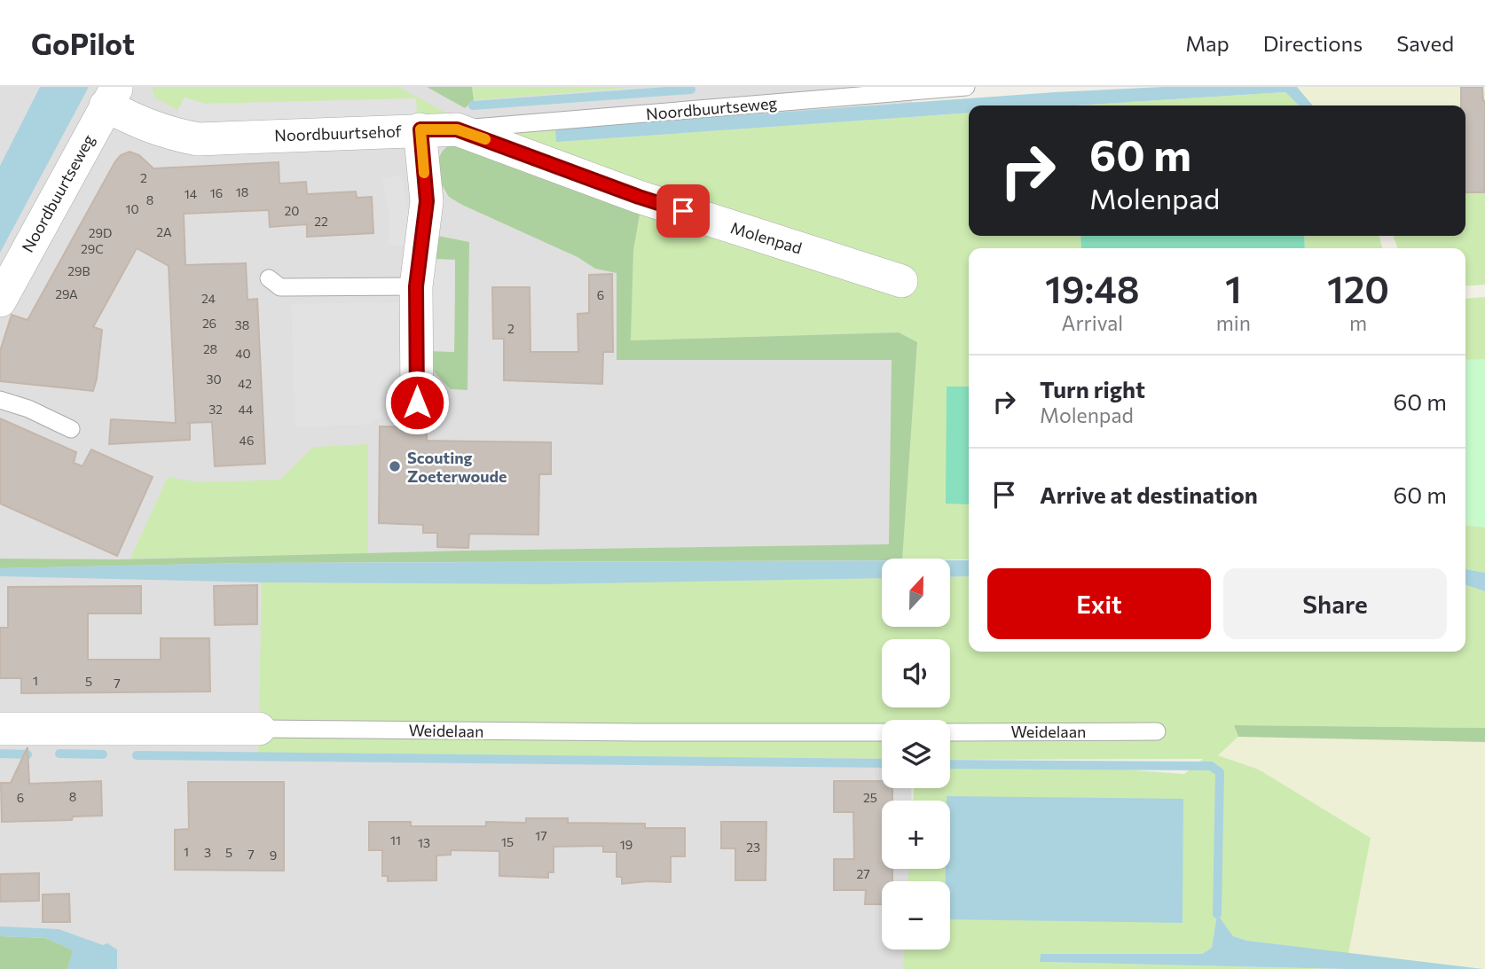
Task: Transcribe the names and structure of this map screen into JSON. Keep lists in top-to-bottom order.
{
  "streets": {
    "street": [
      "Noordbuurtseweg",
      "Noordbuurtsehof",
      "Molenpad",
      "Weidelaan"
    ]
  },
  "crossings": [
    ["Noordbuurtseweg", "Noordbuurtsehof"],
    ["Noordbuurtseweg", "Molenpad"],
    ["Noordbuurtsehof", "Molenpad"]
  ],
  "places": ["Scouting Zoeterwoude"],
  "house_numbers": [
    "2",
    "18",
    "16",
    "14",
    "8",
    "10",
    "20",
    "22",
    "2A",
    "29D",
    "29C",
    "29B",
    "29A",
    "6",
    "24",
    "26",
    "38",
    "2",
    "28",
    "40",
    "30",
    "42",
    "32",
    "44",
    "46",
    "1",
    "5",
    "7",
    "8",
    "6",
    "25",
    "17",
    "11",
    "15",
    "13",
    "19",
    "23",
    "1",
    "3",
    "5",
    "7",
    "9",
    "27"
  ],
  "north": "top",
  "page": {
    "header": "GoPilot",
    "nav": ["Map", "Directions", "Saved"],
    "turn": ["60 m", "Molenpad"],
    "eta": [
      "19:48",
      "Arrival",
      "1",
      "min",
      "120",
      "m"
    ],
    "list": [
      {
        "name": "Turn right",
        "note": "Molenpad",
        "value": "60 m"
      },
      {
        "name": "Arrive at destination",
        "value": "60 m"
      }
    ],
    "buttons": ["Exit", "Share"],
    "map_buttons": ["+", "−"]
  }
}
